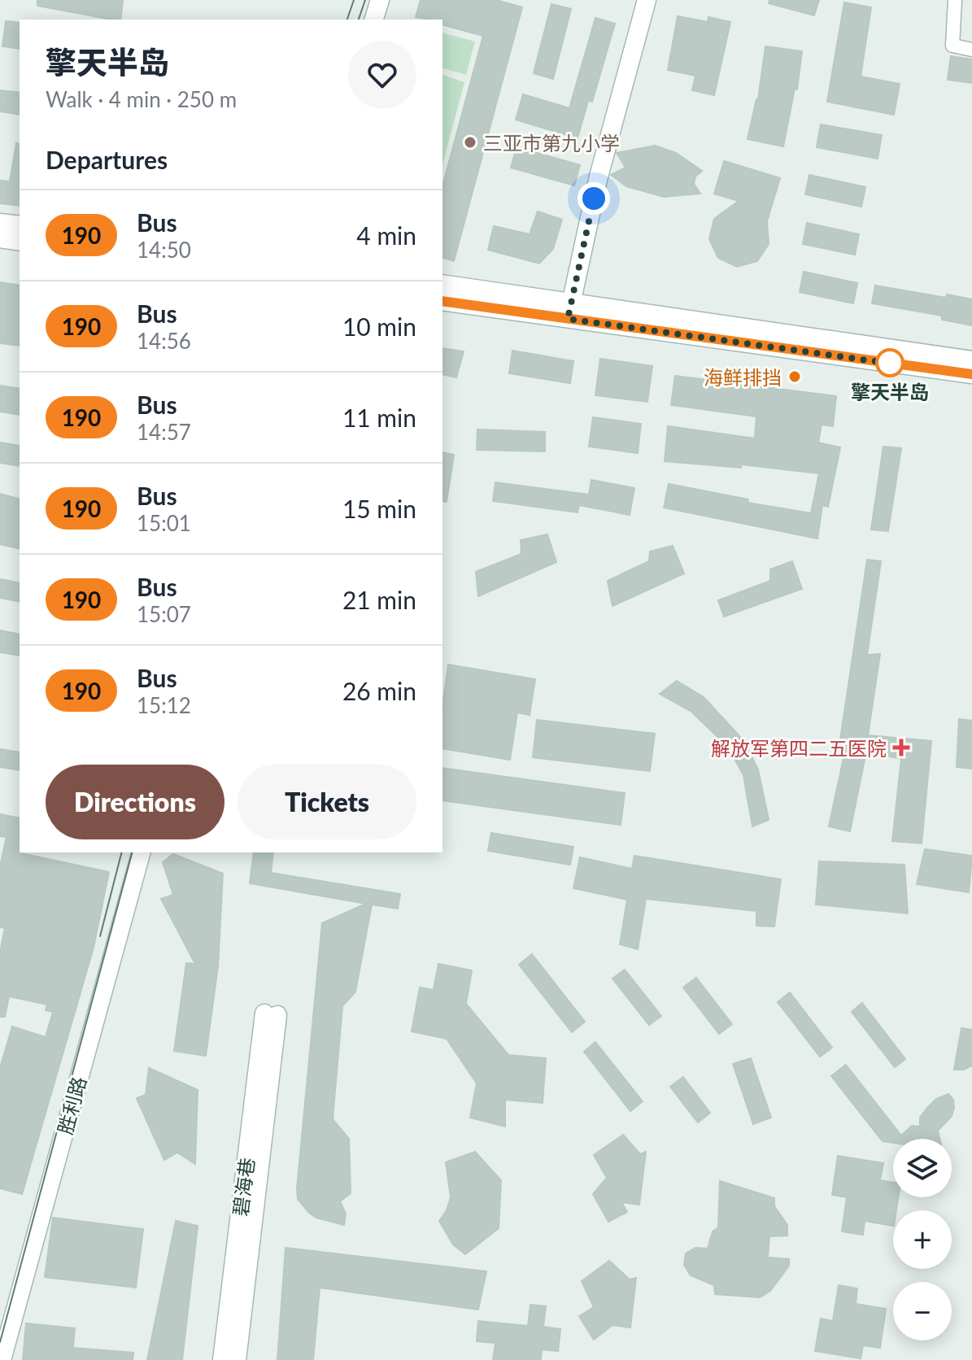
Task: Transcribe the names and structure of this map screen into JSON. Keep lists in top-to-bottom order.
{
  "streets": {
    "street": ["胜利路", "碧海巷"]
  },
  "places": {
    "other": ["三亚市第九小学", "擎天半岛", "海鲜排挡"],
    "health": ["解放军第四二五医院"]
  },
  "lines": ["bus line 190"],
  "page": {
    "heading": [
      ["擎天半岛", "Walk · 4 min · 250 m"],
      "Departures"
    ],
    "list": [
      {
        "mark": "190",
        "name": "Bus",
        "note": "14:50",
        "value": "4 min"
      },
      {
        "mark": "190",
        "name": "Bus",
        "note": "14:56",
        "value": "10 min"
      },
      {
        "mark": "190",
        "name": "Bus",
        "note": "14:57",
        "value": "11 min"
      },
      {
        "mark": "190",
        "name": "Bus",
        "note": "15:01",
        "value": "15 min"
      },
      {
        "mark": "190",
        "name": "Bus",
        "note": "15:07",
        "value": "21 min"
      },
      {
        "mark": "190",
        "name": "Bus",
        "note": "15:12",
        "value": "26 min"
      }
    ],
    "buttons": ["Directions", "Tickets"],
    "map_buttons": ["+", "−"]
  }
}
